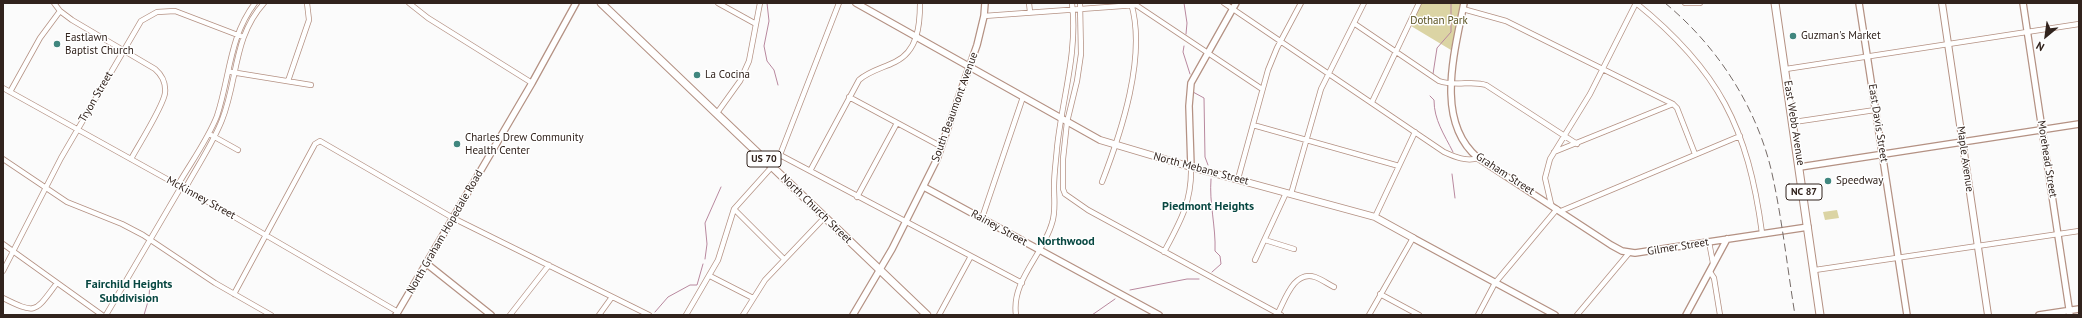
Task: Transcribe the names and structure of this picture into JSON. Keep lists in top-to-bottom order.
{
  "streets": {
    "main road": [
      "East Webb Avenue",
      "US 70",
      "Maple Avenue",
      "North Mebane Street",
      "NC 87",
      "North Church Street"
    ],
    "street": [
      "Tryon Street",
      "South Beaumont Avenue",
      "East Davis Street",
      "Morehead Street",
      "Graham Street",
      "McKinney Street",
      "Rainey Street",
      "North Graham Hopedale Road",
      "Gilmer Street"
    ]
  },
  "crossings": [
    ["Tryon Street", "McKinney Street"],
    ["South Beaumont Avenue", "North Mebane Street"],
    ["South Beaumont Avenue", "North Church Street"],
    ["South Beaumont Avenue", "Rainey Street"],
    ["East Webb Avenue", "Gilmer Street"],
    ["Graham Street", "Gilmer Street"],
    ["McKinney Street", "North Graham Hopedale Road"]
  ],
  "districts": ["Piedmont Heights", "Northwood", "Fairchild Heights Subdivision"],
  "parks": ["Dothan Park"],
  "places": [
    "Guzman's Market",
    "Eastlawn Baptist Church",
    "La Cocina",
    "Charles Drew Community Health Center",
    "Speedway"
  ],
  "north": "bottom left"
}
